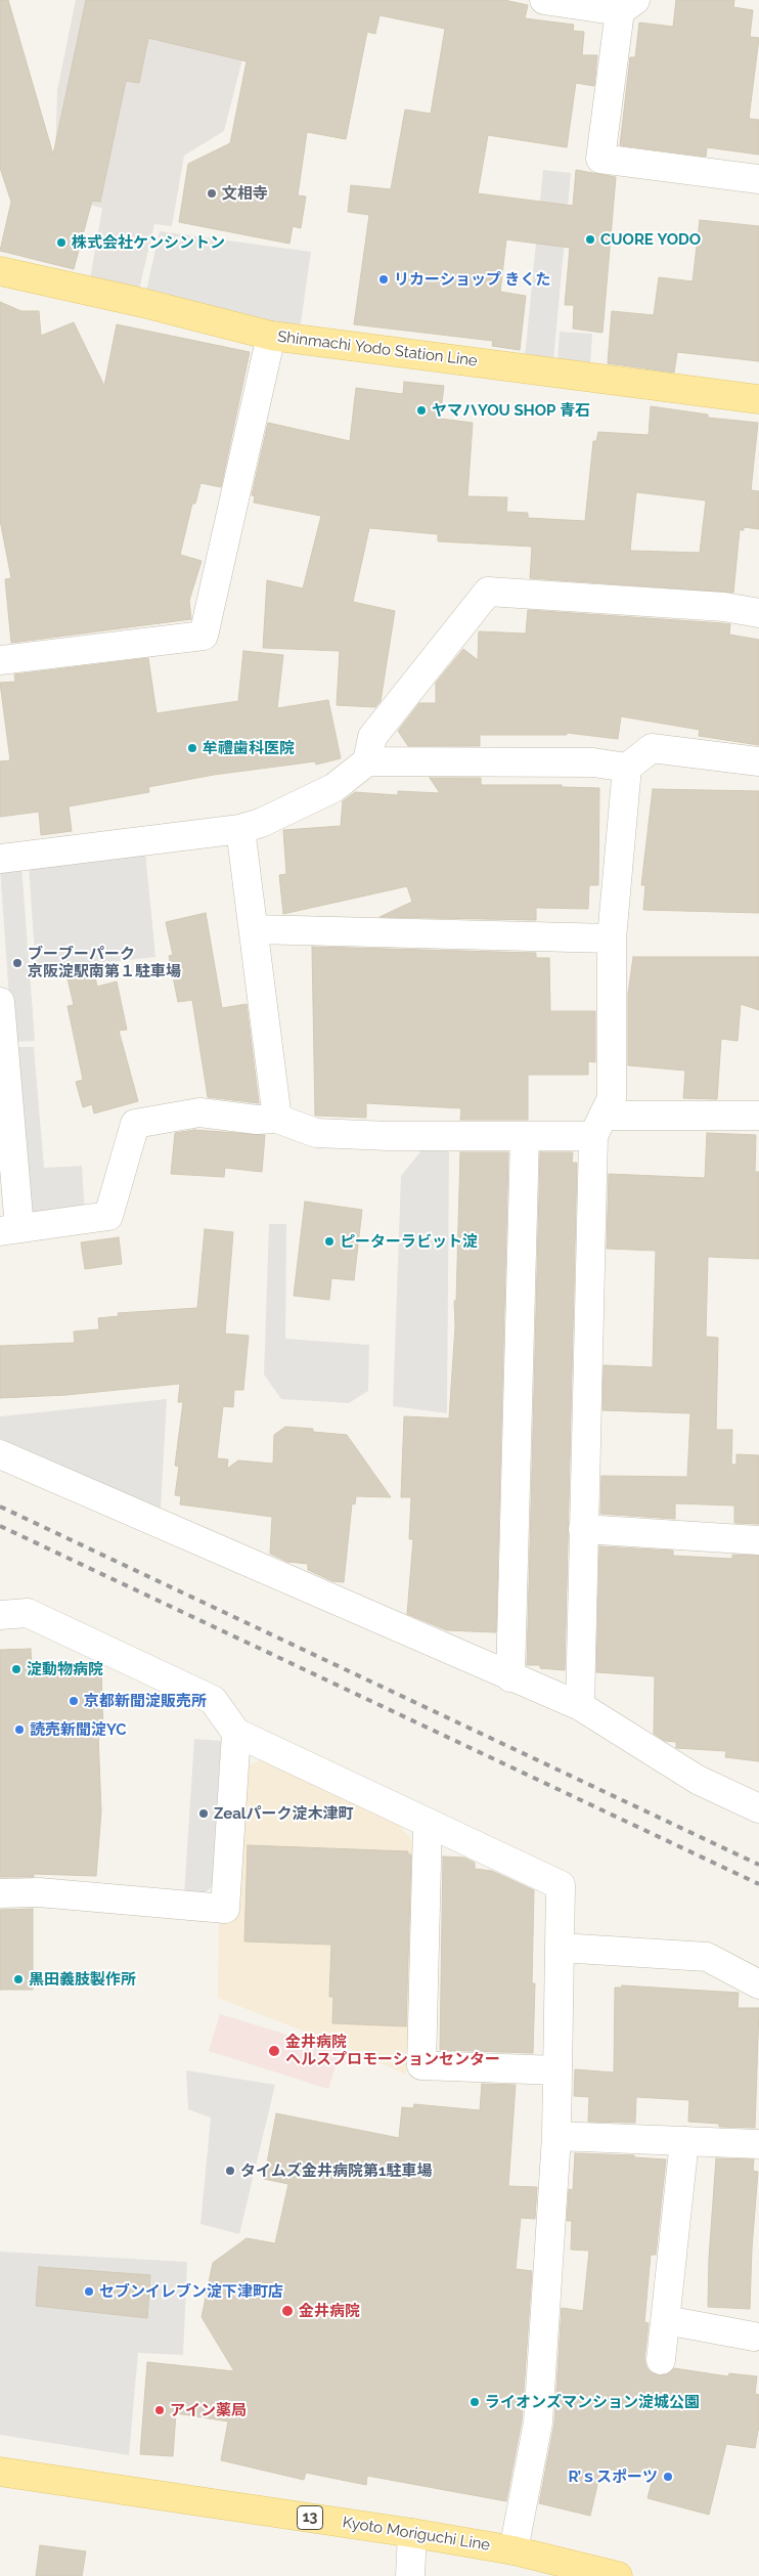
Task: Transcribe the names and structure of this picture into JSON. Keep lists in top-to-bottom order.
{
  "streets": {
    "main road": ["Shinmachi Yodo Station Line", "13", "Kyoto Moriguchi Line"]
  },
  "places": [
    "文相寺",
    "CUORE YODO",
    "株式会社ケンシントン",
    "リカーショップ きくた",
    "ヤマハYOU SHOP 青石",
    "牟禮歯科医院",
    "ブーブーパーク 京阪淀駅南第１駐車場",
    "ピーターラビット淀",
    "淀動物病院",
    "京都新聞淀販売所",
    "読売新聞淀YC",
    "Zealパーク淀木津町",
    "黒田義肢製作所",
    "金井病院 ヘルスプロモーションセンター",
    "タイムズ金井病院第1駐車場",
    "セブンイレブン淀下津町店",
    "金井病院",
    "ライオンズマンション淀城公園",
    "アイン薬局",
    "R’ｓスポーツ"
  ]
}
